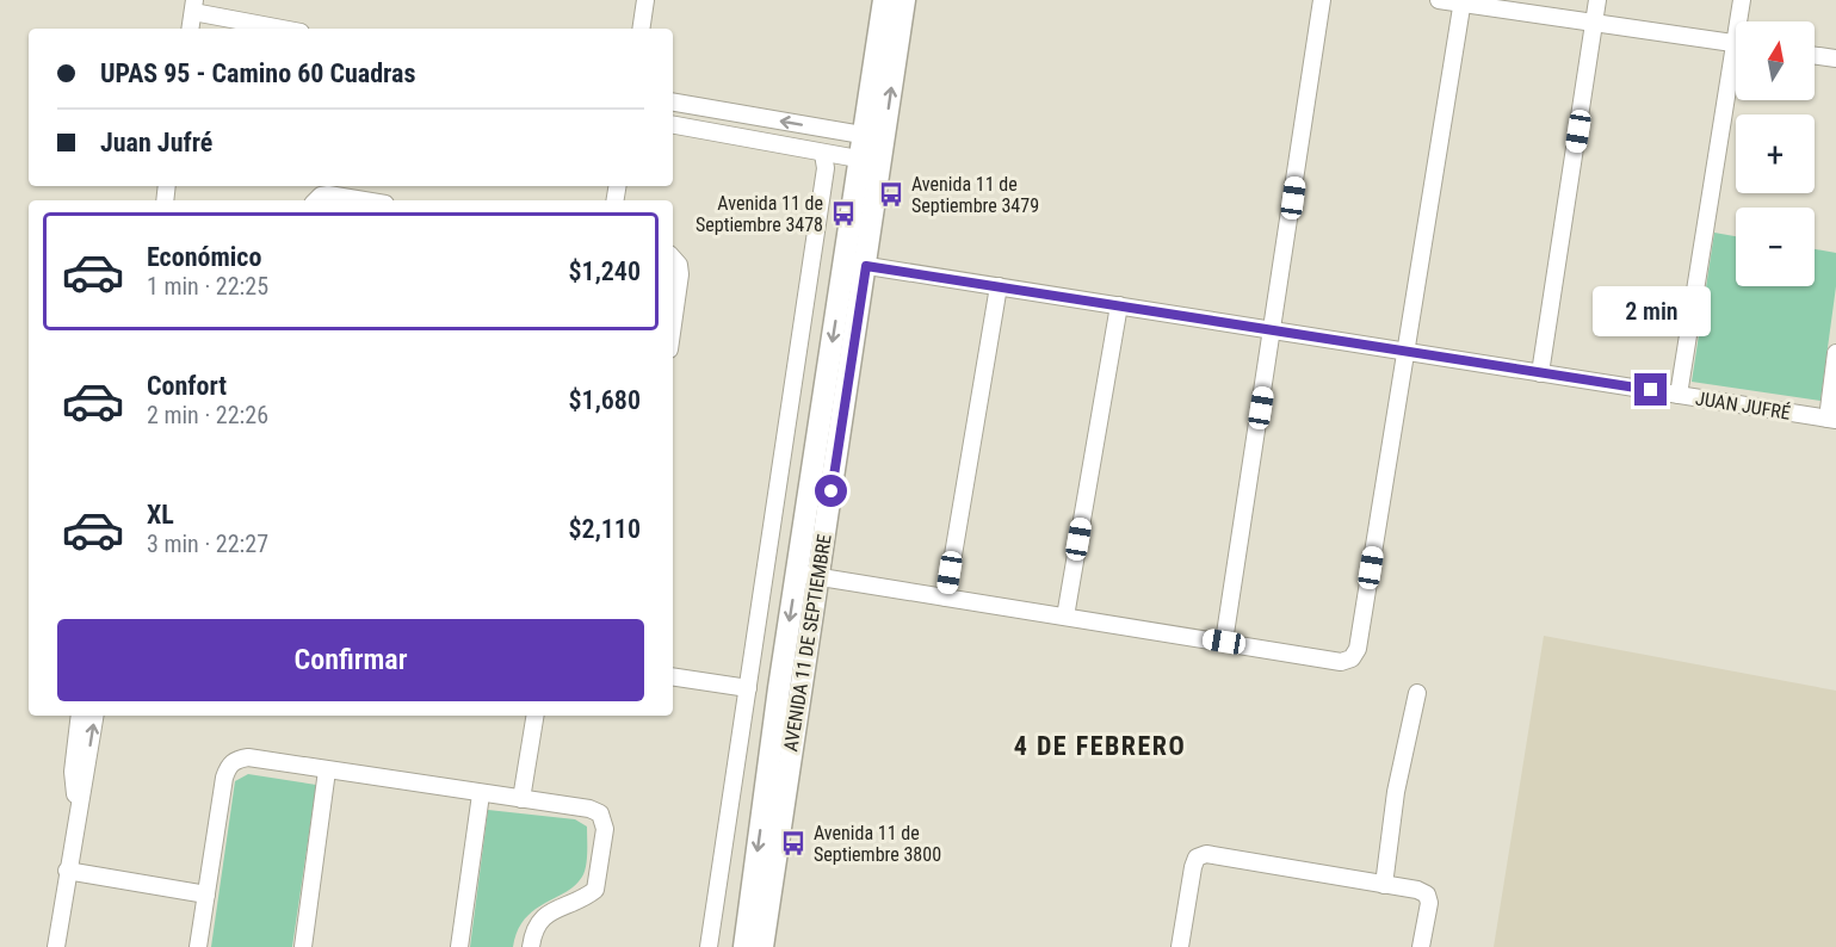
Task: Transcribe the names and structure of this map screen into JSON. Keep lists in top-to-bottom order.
{
  "streets": {
    "main road": ["AVENIDA 11 DE SEPTIEMBRE"],
    "street": ["JUAN JUFRÉ"]
  },
  "crossings": [
    ["JUAN JUFRÉ", "AVENIDA 11 DE SEPTIEMBRE"]
  ],
  "districts": ["4 DE FEBRERO"],
  "places": {
    "bus stop": ["Avenida 11 de Septiembre 3479", "Avenida 11 de Septiembre 3478", "Avenida 11 de Septiembre 3800"]
  },
  "north": "top",
  "page": {
    "map_buttons": ["+", "−"],
    "banner": ["UPAS 95 - Camino 60 Cuadras", "Juan Jufré"],
    "list": [
      {
        "name": "Económico",
        "note": "1 min · 22:25",
        "value": "$1,240"
      },
      {
        "name": "Confort",
        "note": "2 min · 22:26",
        "value": "$1,680"
      },
      {
        "name": "XL",
        "note": "3 min · 22:27",
        "value": "$2,110"
      }
    ],
    "bubble": "2 min",
    "buttons": "Confirmar"
  }
}
